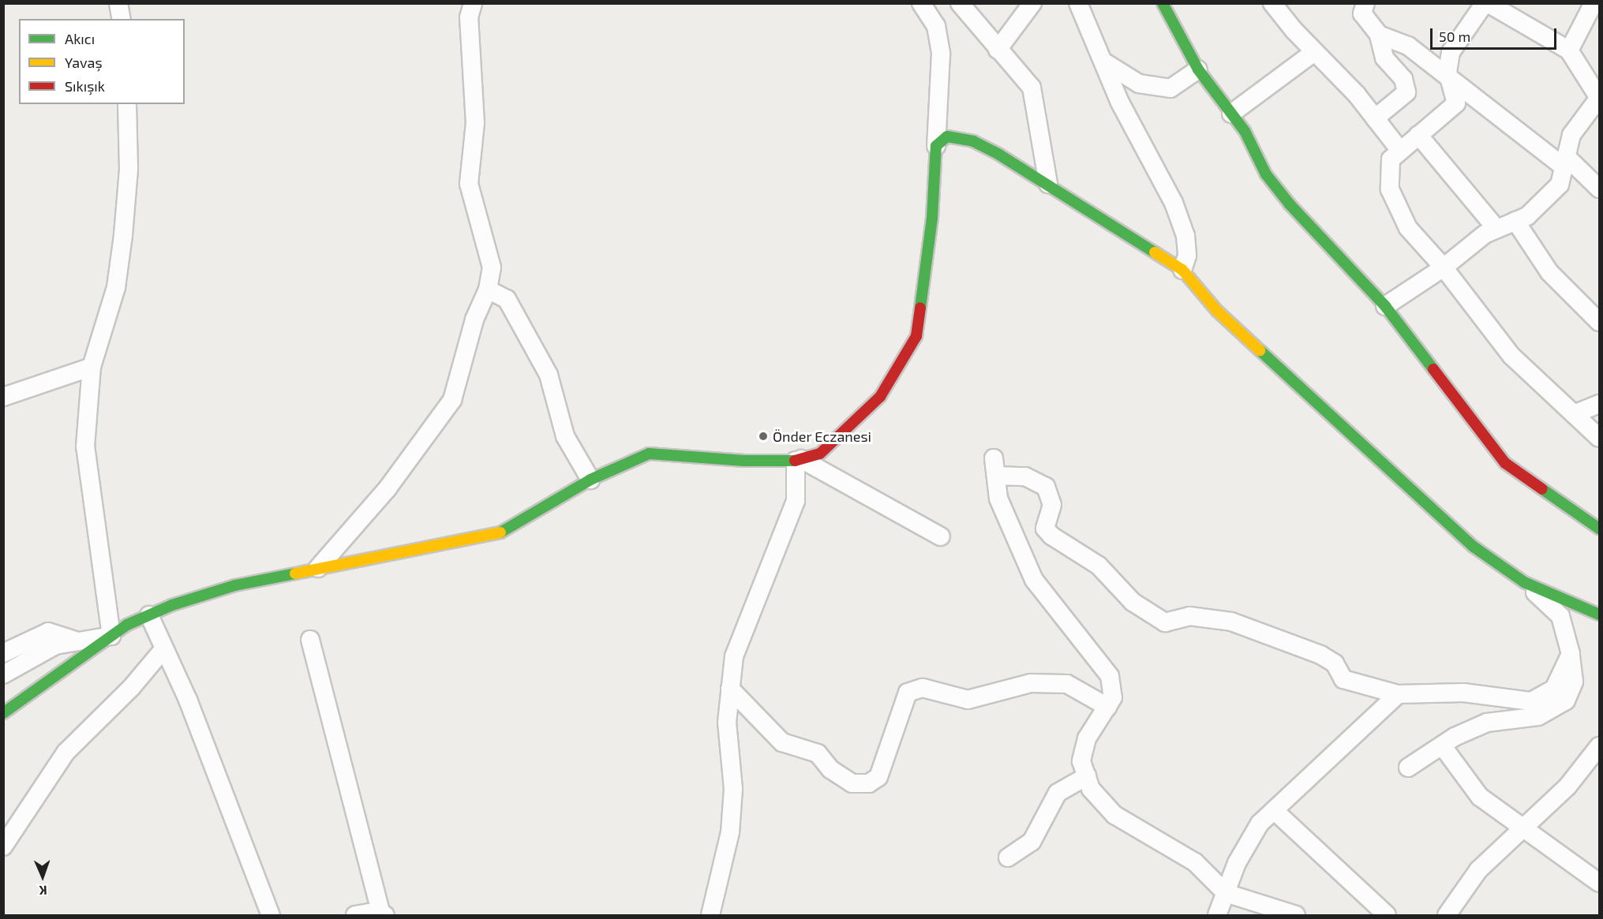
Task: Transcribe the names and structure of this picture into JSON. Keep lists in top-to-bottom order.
{
  "places": ["Önder Eczanesi"],
  "legend": ["Akıcı", "Yavaş", "Sıkışık"],
  "scale_bar": "50 m",
  "north": "bottom"
}
